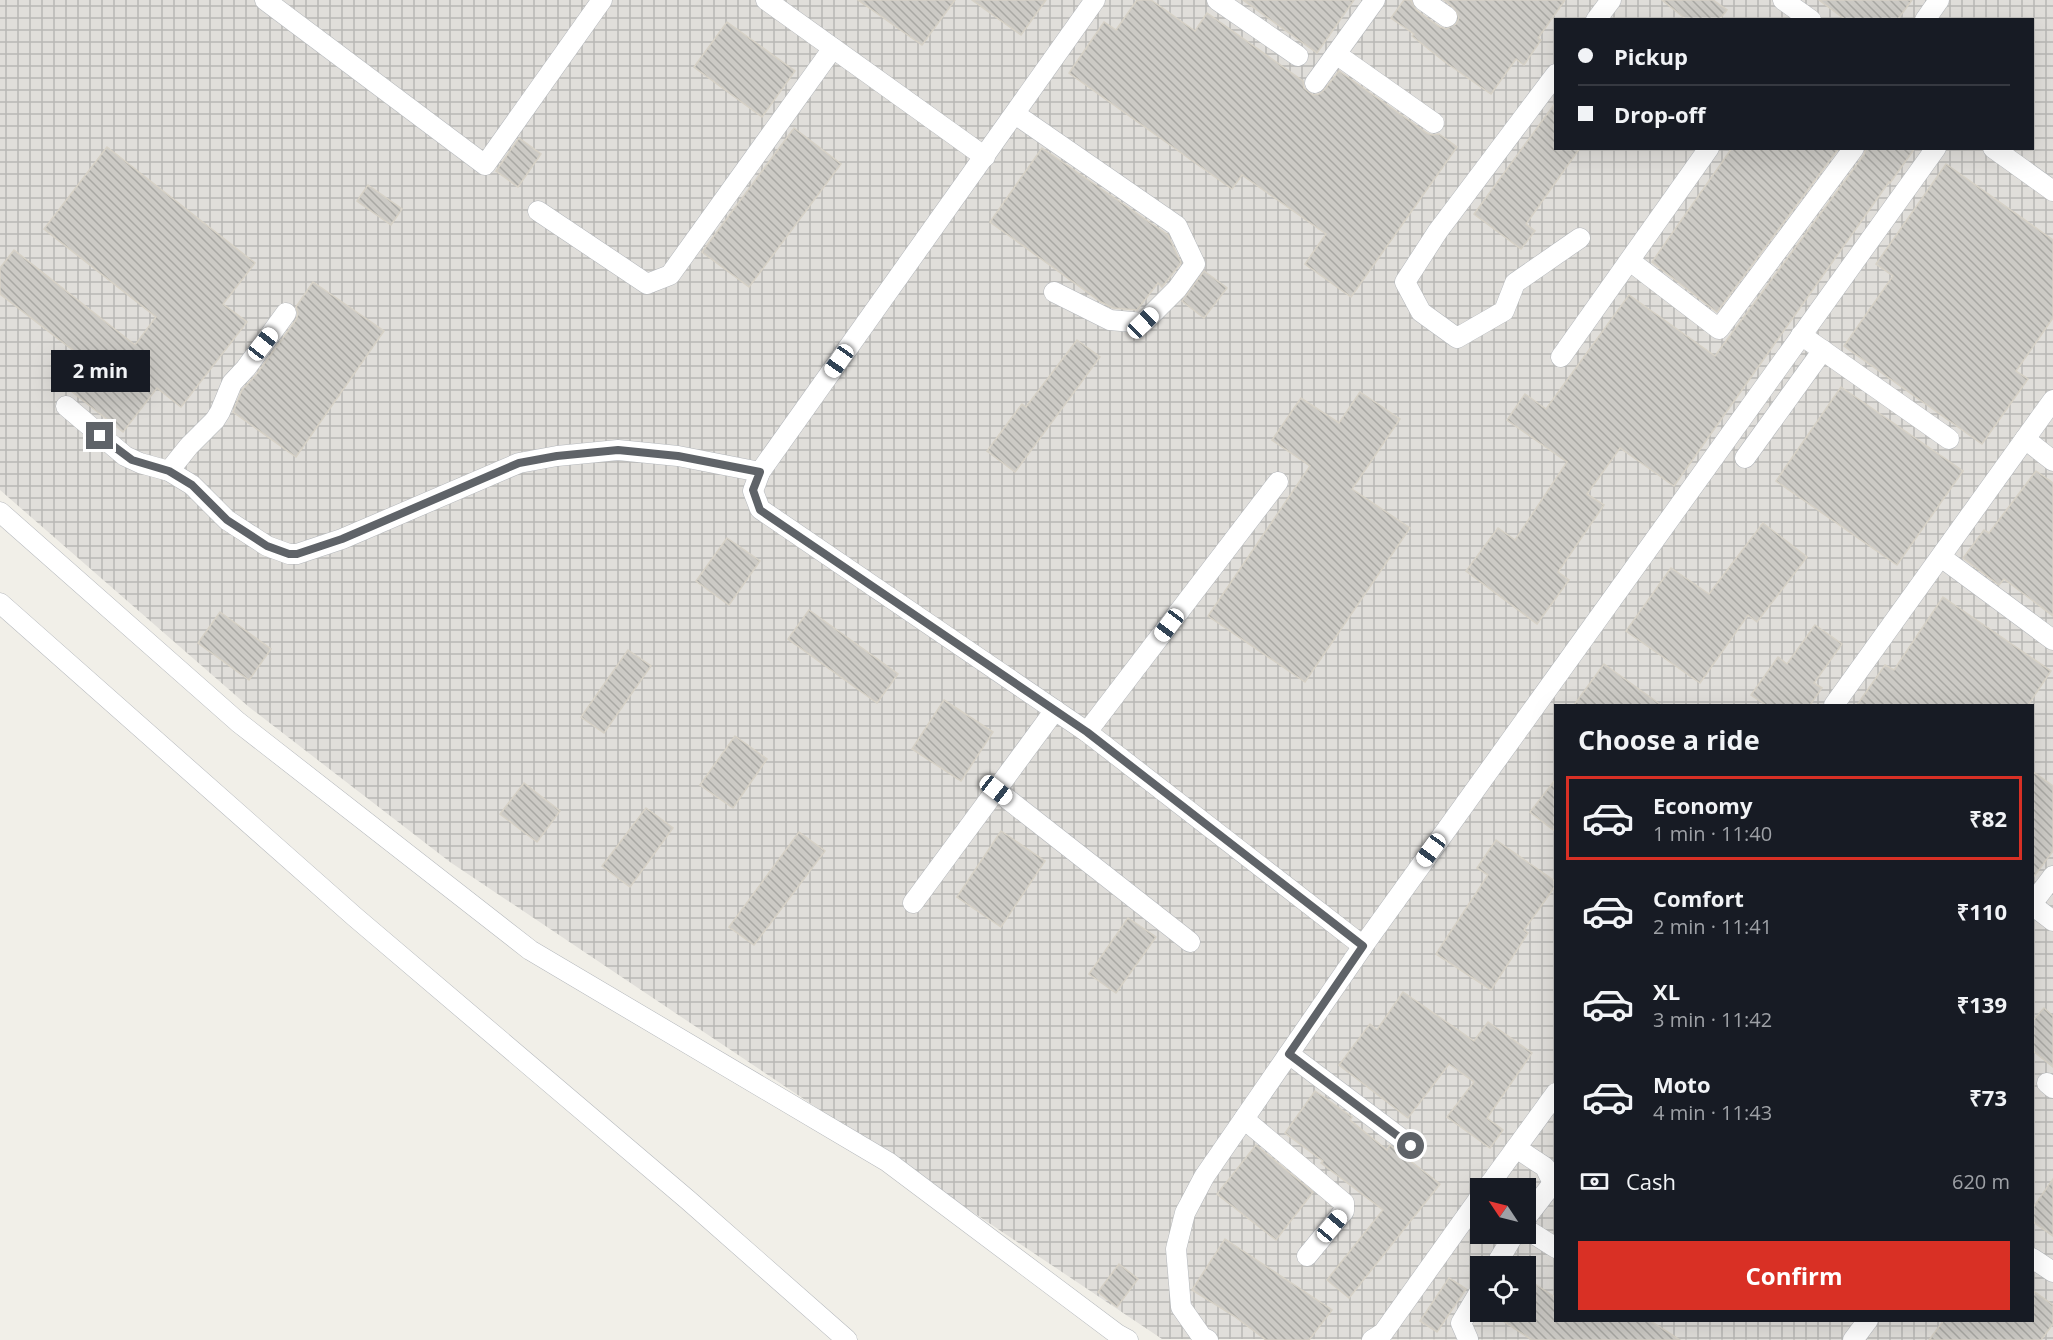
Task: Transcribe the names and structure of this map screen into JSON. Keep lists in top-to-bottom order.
{
  "north": "top left",
  "page": {
    "banner": ["Pickup", "Drop-off"],
    "bubble": "2 min",
    "heading": "Choose a ride",
    "list": [
      {
        "name": "Economy",
        "note": "1 min · 11:40",
        "value": "₹82"
      },
      {
        "name": "Comfort",
        "note": "2 min · 11:41",
        "value": "₹110"
      },
      {
        "name": "XL",
        "note": "3 min · 11:42",
        "value": "₹139"
      },
      {
        "name": "Moto",
        "note": "4 min · 11:43",
        "value": "₹73"
      }
    ],
    "pay": ["Cash", "620 m"],
    "buttons": "Confirm"
  }
}
